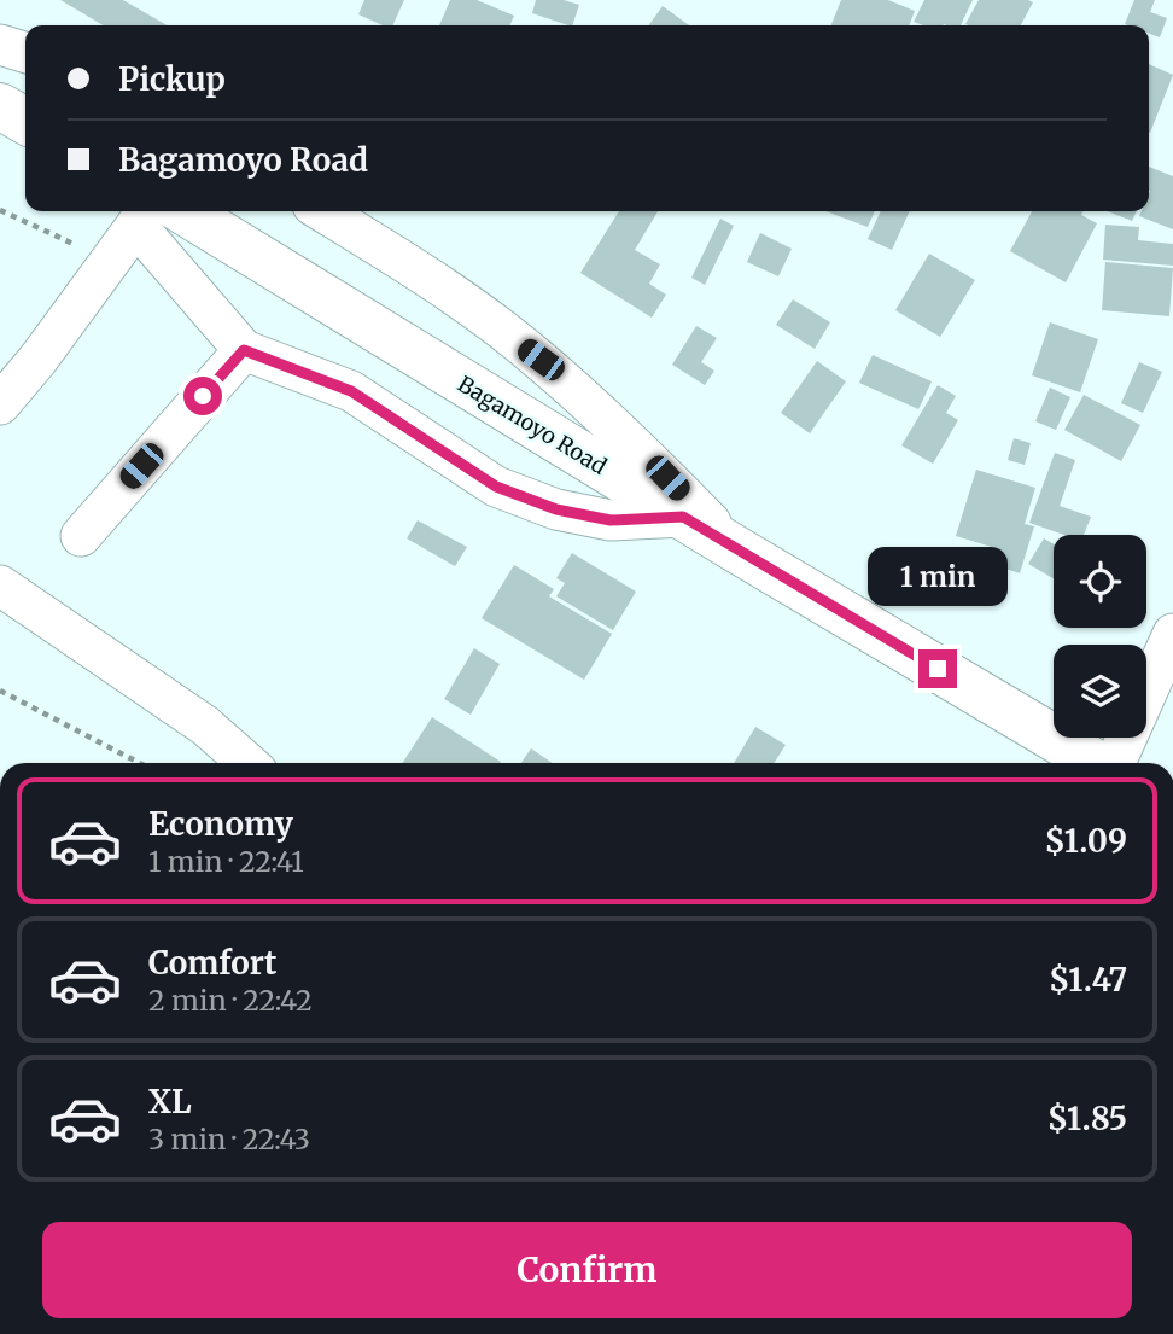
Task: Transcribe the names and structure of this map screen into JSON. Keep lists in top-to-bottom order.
{
  "streets": {
    "highway": ["Bagamoyo Road"]
  },
  "page": {
    "banner": ["Pickup", "Bagamoyo Road"],
    "bubble": "1 min",
    "list": [
      {
        "name": "Economy",
        "note": "1 min · 22:41",
        "value": "$1.09"
      },
      {
        "name": "Comfort",
        "note": "2 min · 22:42",
        "value": "$1.47"
      },
      {
        "name": "XL",
        "note": "3 min · 22:43",
        "value": "$1.85"
      }
    ],
    "buttons": "Confirm"
  }
}
